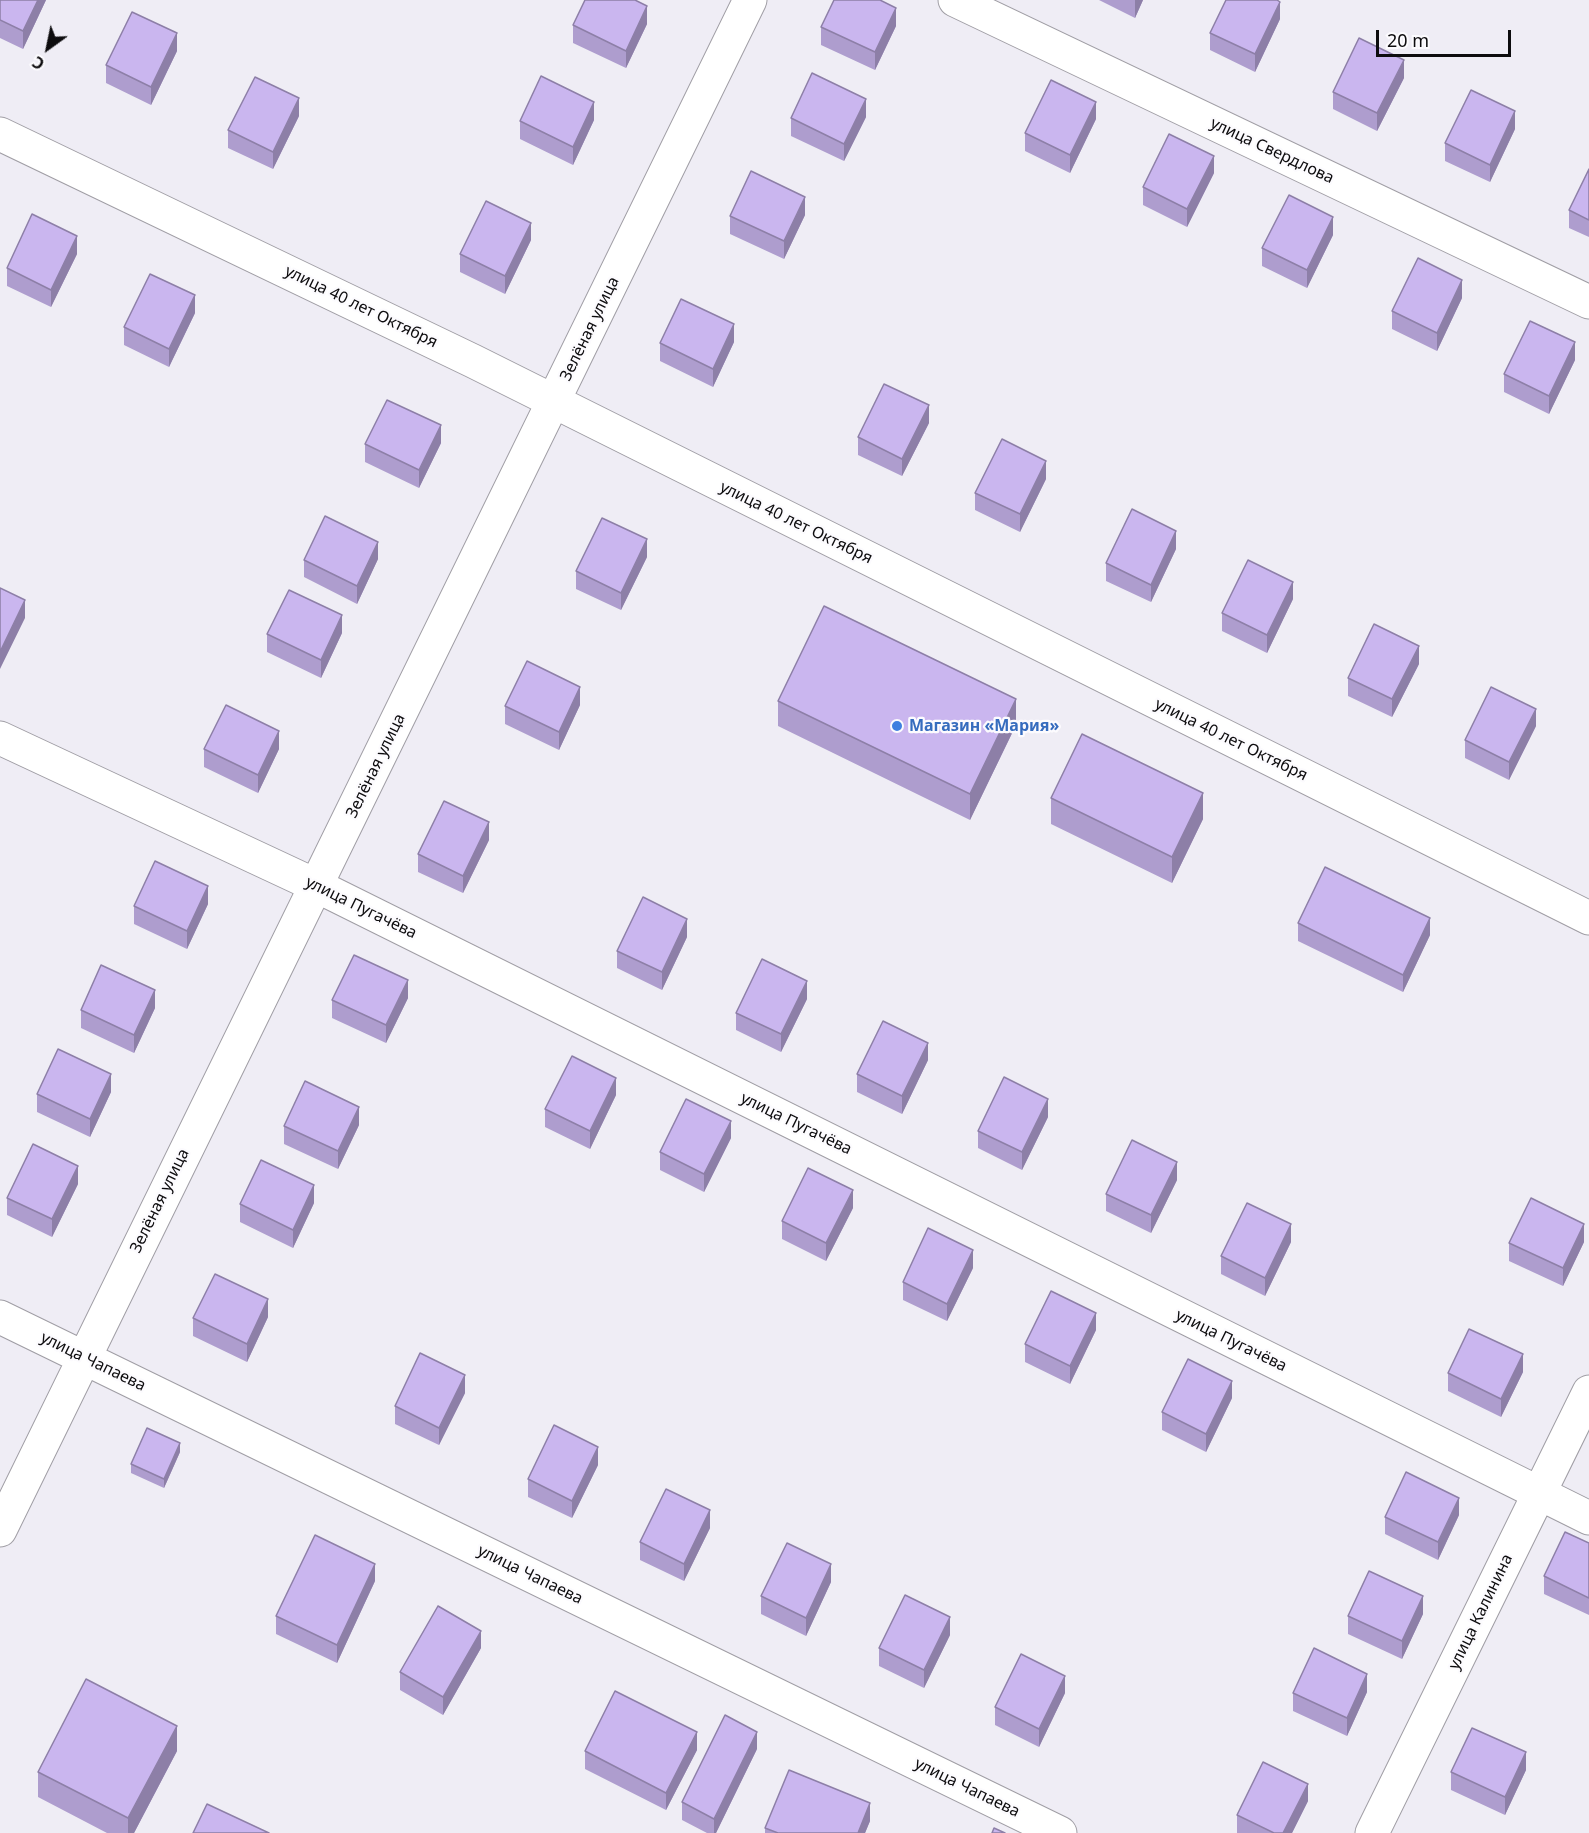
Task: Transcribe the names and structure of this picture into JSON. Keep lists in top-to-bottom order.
{
  "streets": {
    "street": [
      "улица Свердлова",
      "улица 40 лет Октября",
      "Зелёная улица",
      "улица Пугачёва",
      "улица Чапаева",
      "улица Калинина"
    ]
  },
  "crossings": [
    ["улица 40 лет Октября", "Зелёная улица"],
    ["Зелёная улица", "улица Пугачёва"],
    ["Зелёная улица", "улица Чапаева"],
    ["улица Пугачёва", "улица Калинина"]
  ],
  "places": ["Магазин «Мария»"],
  "scale_bar": "20 m",
  "north": "bottom left"
}
